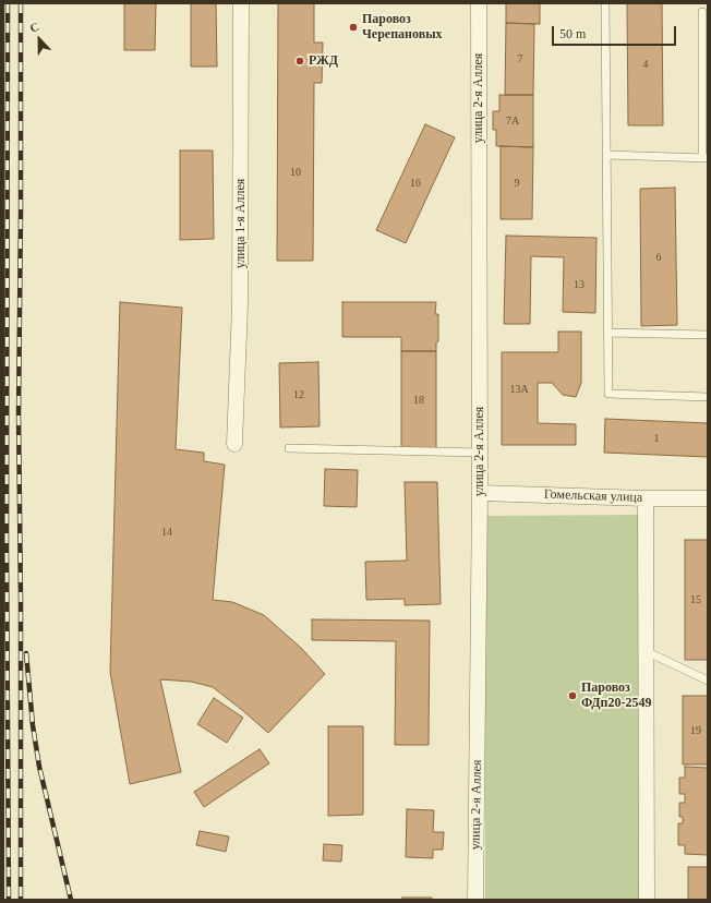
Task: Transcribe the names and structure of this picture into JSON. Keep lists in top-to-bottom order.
{
  "streets": {
    "street": ["улица 2-я Аллея", "улица 1-я Аллея", "Гомельская улица"]
  },
  "crossings": [
    ["улица 2-я Аллея", "Гомельская улица"]
  ],
  "places": ["Паровоз Черепановых", "РЖД", "Паровоз ФДп20-2549"],
  "house_numbers": [
    "7",
    "4",
    "7А",
    "10",
    "16",
    "9",
    "6",
    "13",
    "13А",
    "12",
    "18",
    "1",
    "14",
    "15",
    "19"
  ],
  "scale_bar": "50 m",
  "north": "top"
}
